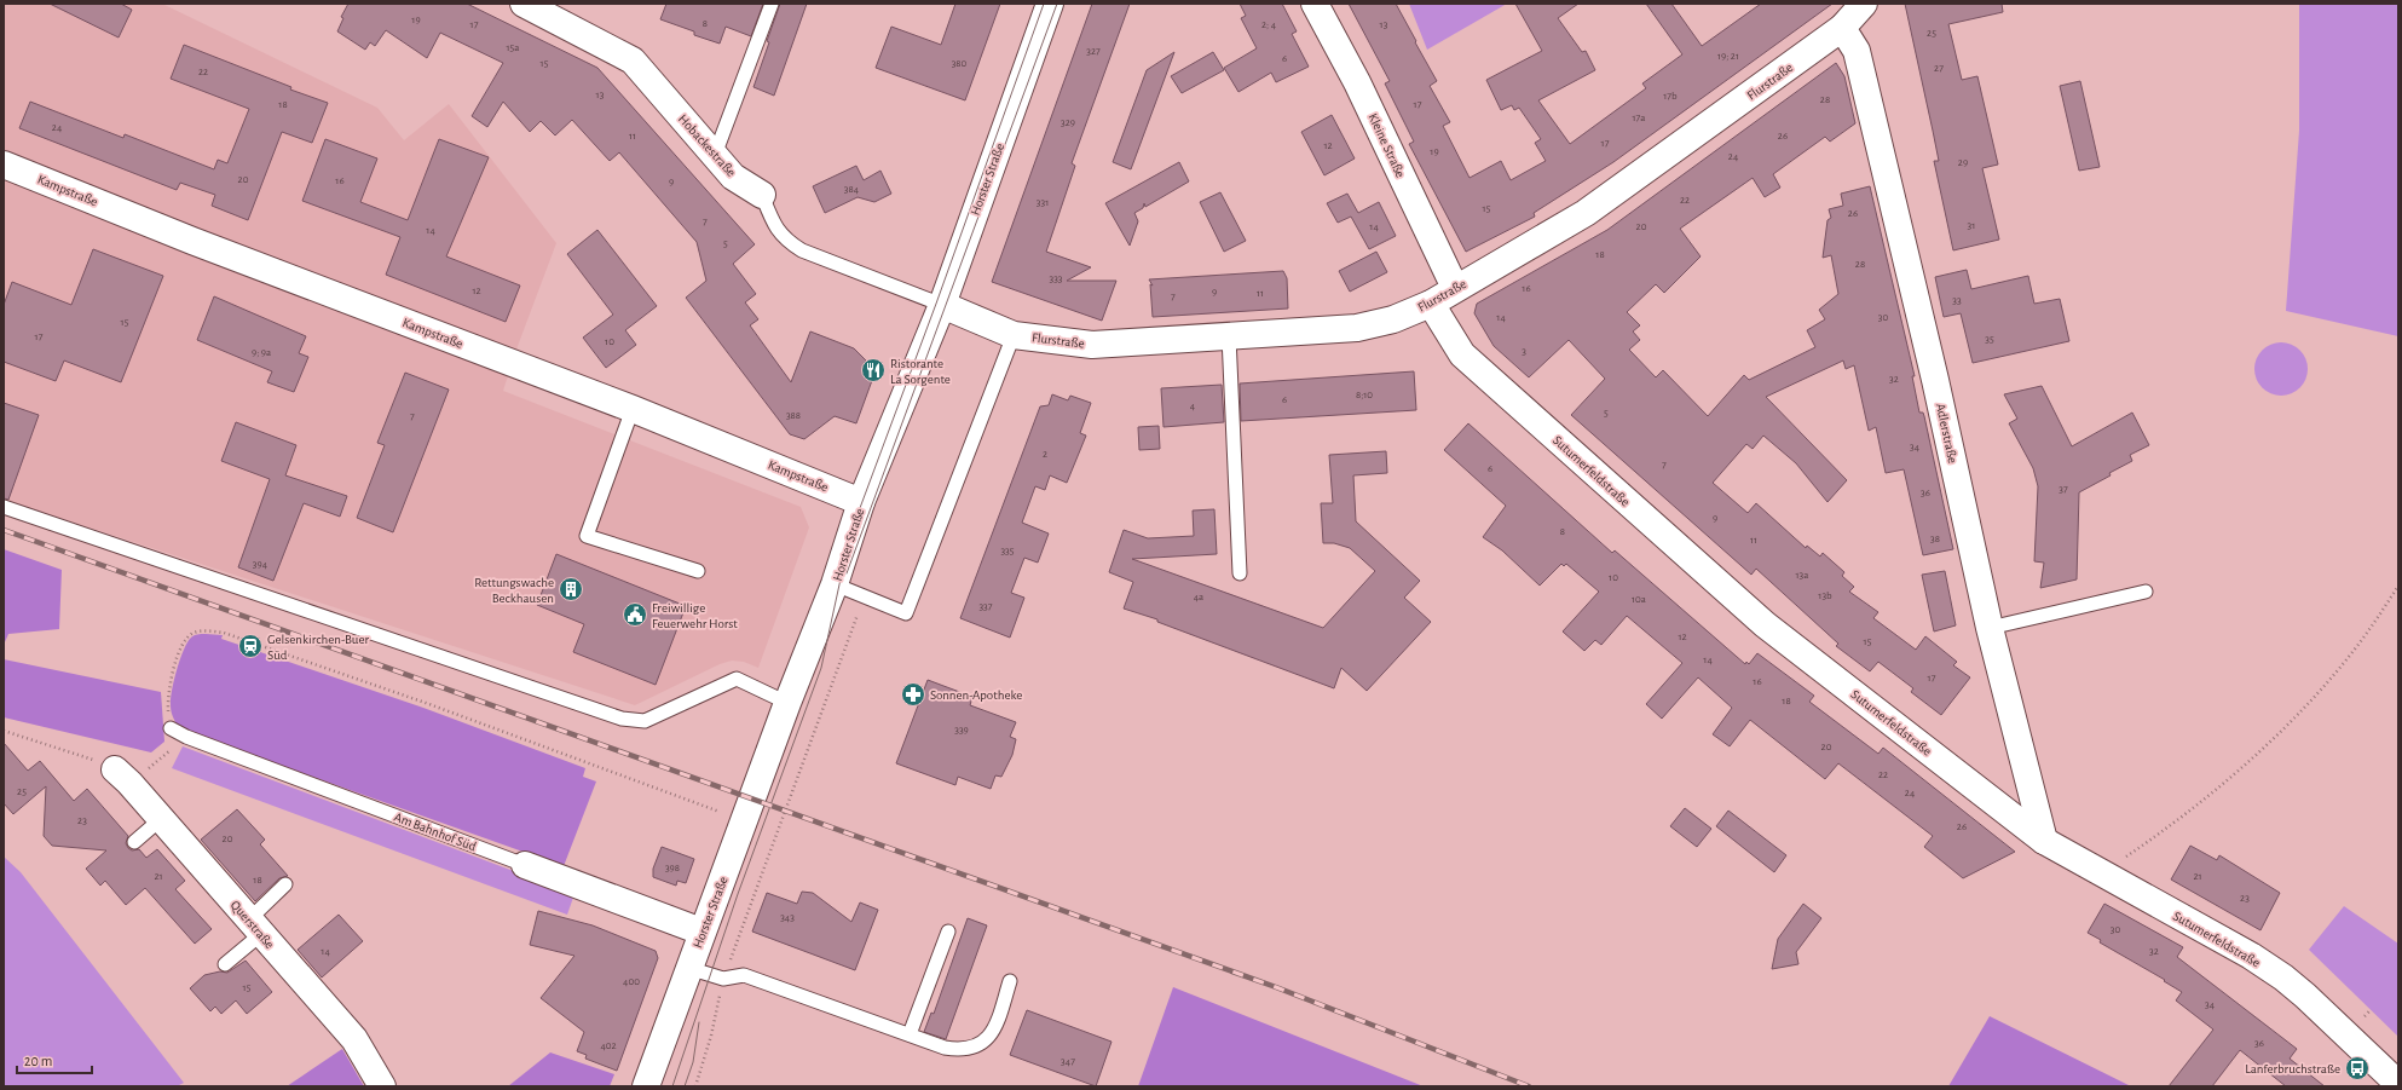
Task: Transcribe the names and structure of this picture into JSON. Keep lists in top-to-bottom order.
{
  "streets": {
    "street": [
      "Flurstraße",
      "Hobackestraße",
      "Kleine Straße",
      "Horster Straße",
      "Kampstraße",
      "Adlerstraße",
      "Sutumerfeldstraße",
      "Am Bahnhof Süd",
      "Querstraße"
    ]
  },
  "crossings": [
    ["Flurstraße", "Hobackestraße"],
    ["Flurstraße", "Kleine Straße"],
    ["Flurstraße", "Horster Straße"],
    ["Flurstraße", "Adlerstraße"],
    ["Flurstraße", "Sutumerfeldstraße"],
    ["Hobackestraße", "Horster Straße"],
    ["Horster Straße", "Kampstraße"],
    ["Horster Straße", "Am Bahnhof Süd"],
    ["Adlerstraße", "Sutumerfeldstraße"]
  ],
  "places": {
    "restaurant": ["Ristorante La Sorgente"],
    "building": ["Rettungswache Beckhausen"],
    "public building": ["Freiwillige Feuerwehr Horst"],
    "station": ["Gelsenkirchen-Buer Süd"],
    "pharmacy": ["Sonnen-Apotheke"],
    "bus stop": ["Lanferbruchstraße"]
  },
  "house_numbers": [
    "19",
    "8",
    "17",
    "2; 4",
    "13",
    "25",
    "15a",
    "327",
    "19; 21",
    "6",
    "15",
    "380",
    "27",
    "22",
    "13",
    "17b",
    "28",
    "18",
    "17",
    "17a",
    "329",
    "24",
    "11",
    "26",
    "17",
    "12",
    "19",
    "24",
    "29",
    "20",
    "16",
    "9",
    "384",
    "22",
    "331",
    "15",
    "26",
    "7",
    "31",
    "14",
    "20",
    "14",
    "5",
    "18",
    "28",
    "333",
    "16",
    "12",
    "9",
    "11",
    "7",
    "33",
    "14",
    "30",
    "15",
    "17",
    "35",
    "10",
    "3",
    "9; 9a",
    "32",
    "8;10",
    "6",
    "4",
    "5",
    "388",
    "7",
    "34",
    "2",
    "7",
    "6",
    "37",
    "36",
    "9",
    "8",
    "38",
    "11",
    "335",
    "394",
    "13a",
    "10",
    "13b",
    "4a",
    "10a",
    "337",
    "12",
    "15",
    "14",
    "17",
    "16",
    "18",
    "339",
    "20",
    "22",
    "25",
    "24",
    "23",
    "26",
    "20",
    "398",
    "21",
    "21",
    "18",
    "23",
    "343",
    "30",
    "14",
    "32",
    "400",
    "15",
    "34",
    "36",
    "402",
    "347"
  ],
  "scale_bar": "20 m"
}
